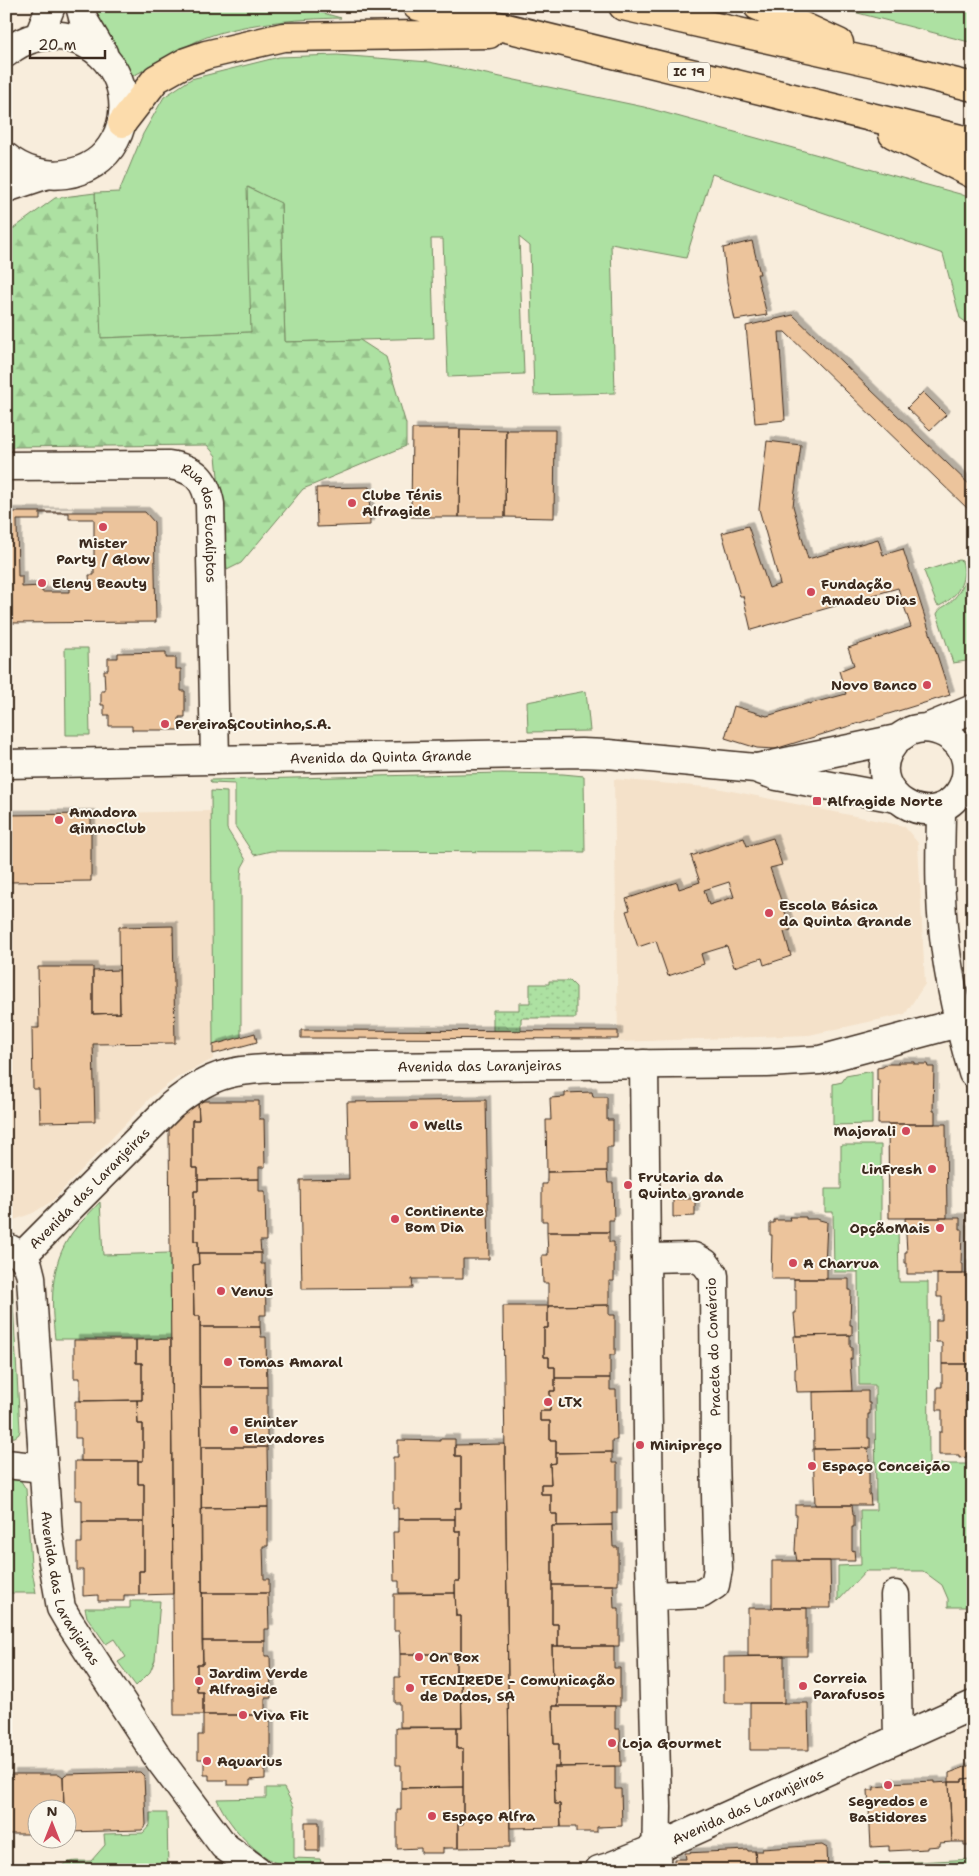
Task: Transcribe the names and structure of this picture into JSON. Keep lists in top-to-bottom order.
{
  "streets": {
    "highway": ["IC 19"],
    "street": [
      "Rua dos Eucaliptos",
      "Avenida da Quinta Grande",
      "Avenida das Laranjeiras",
      "Praceta do Comércio"
    ]
  },
  "crossings": [
    ["Rua dos Eucaliptos", "Avenida da Quinta Grande"]
  ],
  "places": {
    "other": [
      "Clube Ténis Alfragide",
      "Mister Party / Glow",
      "Eleny Beauty",
      "Fundação Amadeu Dias",
      "Novo Banco",
      "Pereira&Coutinho,S.A.",
      "Amadora GimnoClub",
      "Escola Básica da Quinta Grande",
      "Wells",
      "Majorali",
      "LinFresh",
      "Frutaria da Quinta grande",
      "Continente Bom Dia",
      "OpçãoMais",
      "A Charrua",
      "Venus",
      "Tomas Amaral",
      "LTX",
      "Eninter Elevadores",
      "Minipreço",
      "Espaço Conceição",
      "On Box",
      "Jardim Verde Alfragide",
      "Correia Parafusos",
      "TECNIREDE - Comunicação de Dados, SA",
      "Viva Fit",
      "Loja Gourmet",
      "Aquarius",
      "Segredos e Bastidores",
      "Espaço Alfra"
    ],
    "transit": ["Alfragide Norte"]
  },
  "scale_bar": "20 m",
  "north": "top"
}
